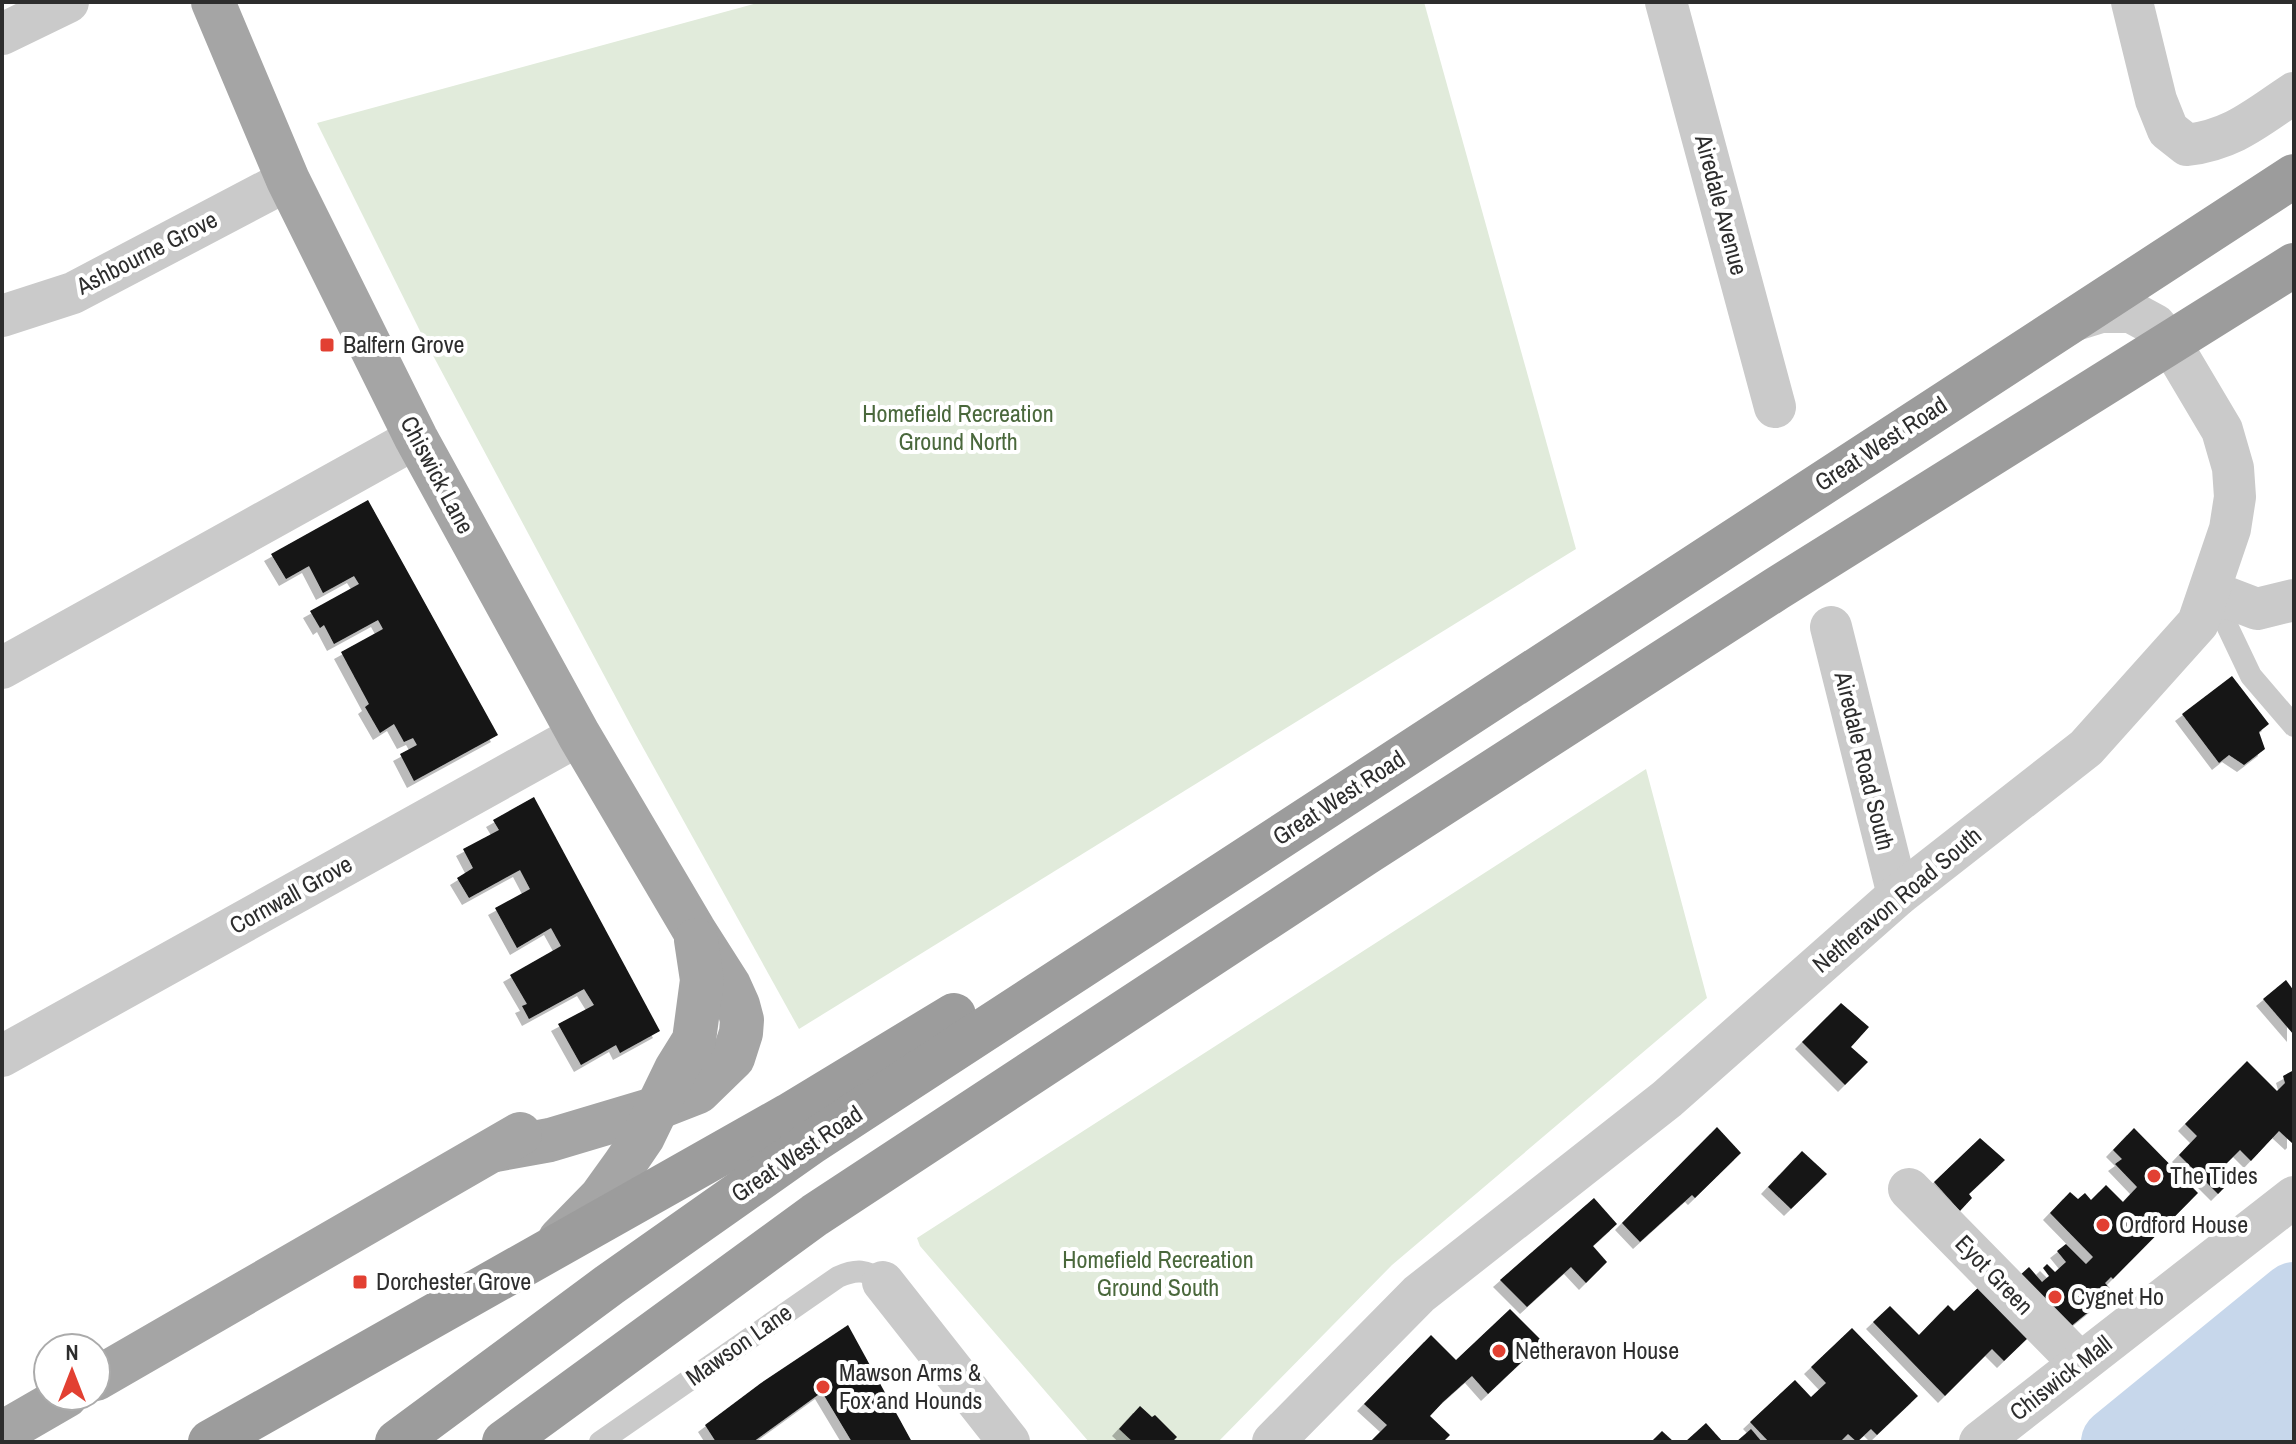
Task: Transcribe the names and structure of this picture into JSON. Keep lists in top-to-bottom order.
{
  "streets": {
    "highway": ["Great West Road"],
    "main road": ["Chiswick Lane"],
    "street": [
      "Airedale Avenue",
      "Ashbourne Grove",
      "Airedale Road South",
      "Cornwall Grove",
      "Netheravon Road South",
      "Eyot Green",
      "Chiswick Mall"
    ],
    "lane": ["Mawson Lane"]
  },
  "crossings": [
    ["Ashbourne Grove", "Chiswick Lane"],
    ["Great West Road", "Netheravon Road South"],
    ["Chiswick Lane", "Cornwall Grove"],
    ["Airedale Road South", "Netheravon Road South"],
    ["Eyot Green", "Chiswick Mall"]
  ],
  "parks": ["Homefield Recreation Ground North", "Homefield Recreation Ground South"],
  "places": {
    "transit": ["Balfern Grove", "Dorchester Grove"],
    "other": [
      "The Tides",
      "Ordford House",
      "Cygnet Ho",
      "Netheravon House",
      "Mawson Arms & Fox and Hounds"
    ]
  },
  "north": "top"
}
